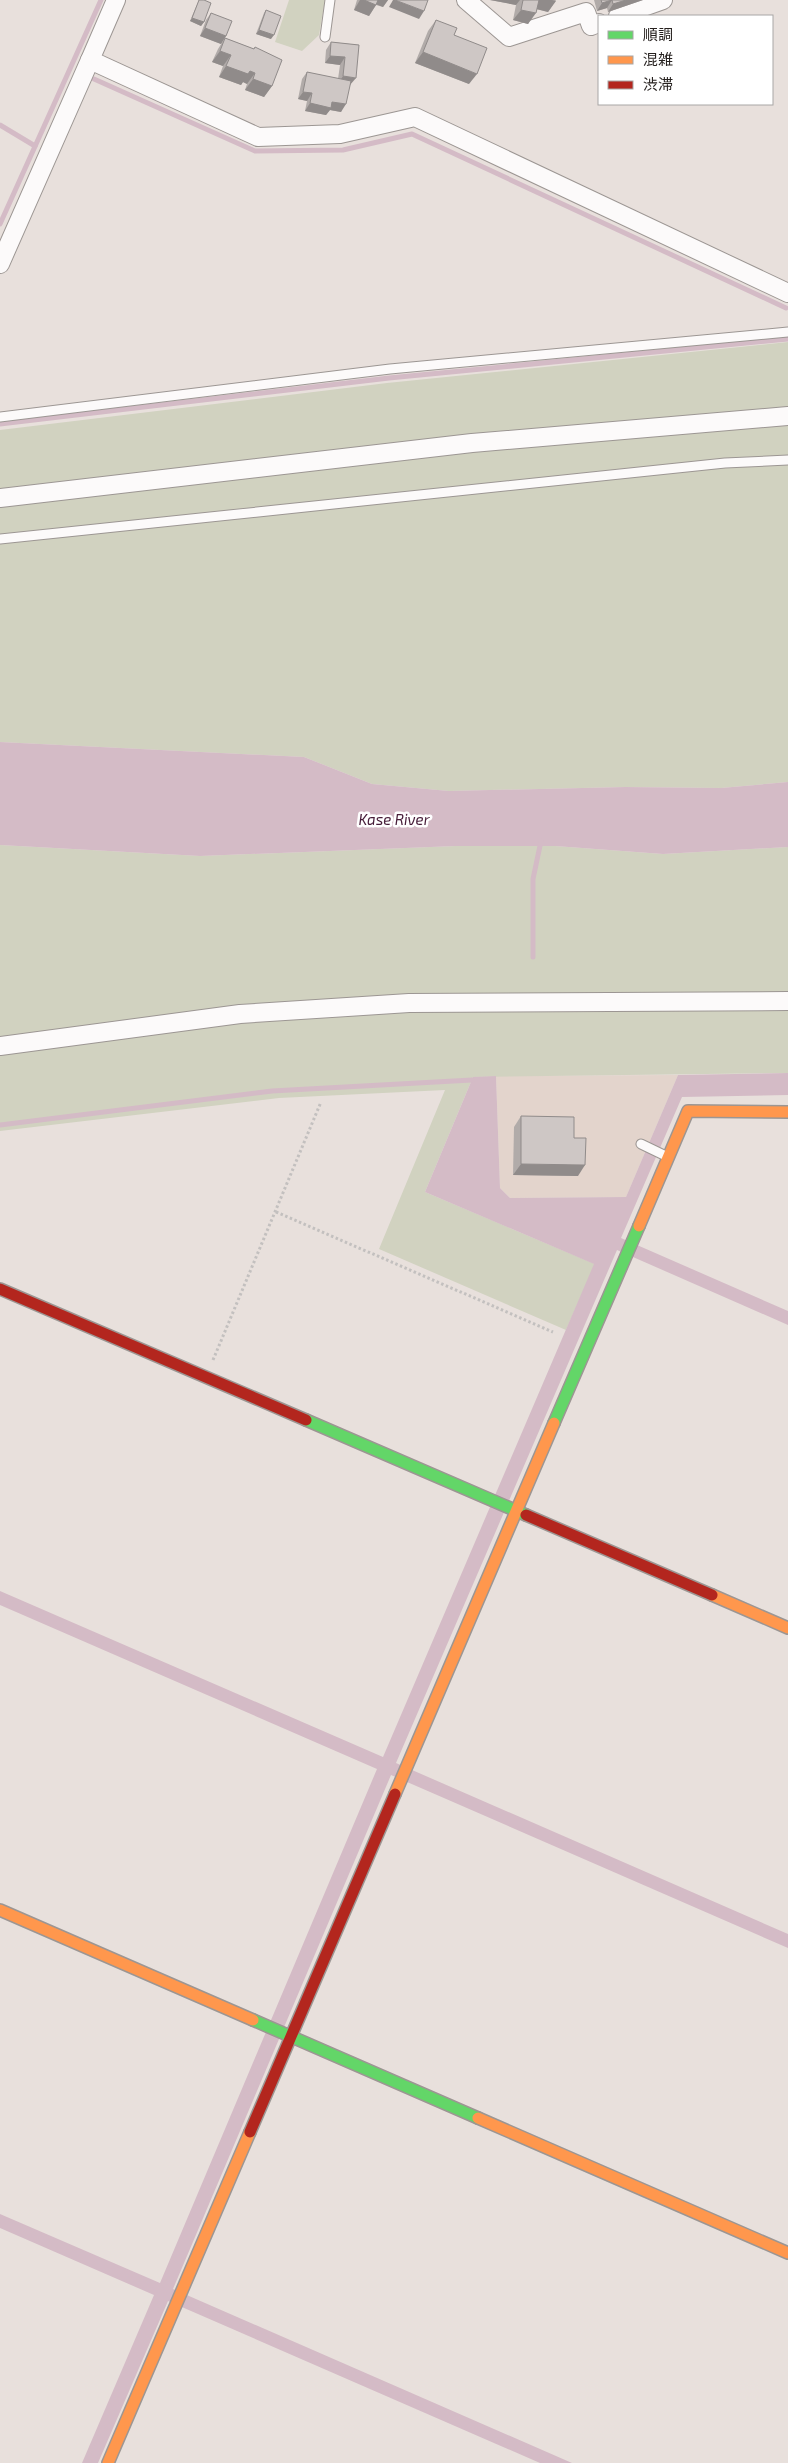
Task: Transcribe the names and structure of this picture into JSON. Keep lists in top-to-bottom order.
{
  "water": ["Kase River"],
  "legend": ["順調", "混雑", "渋滞"]
}
